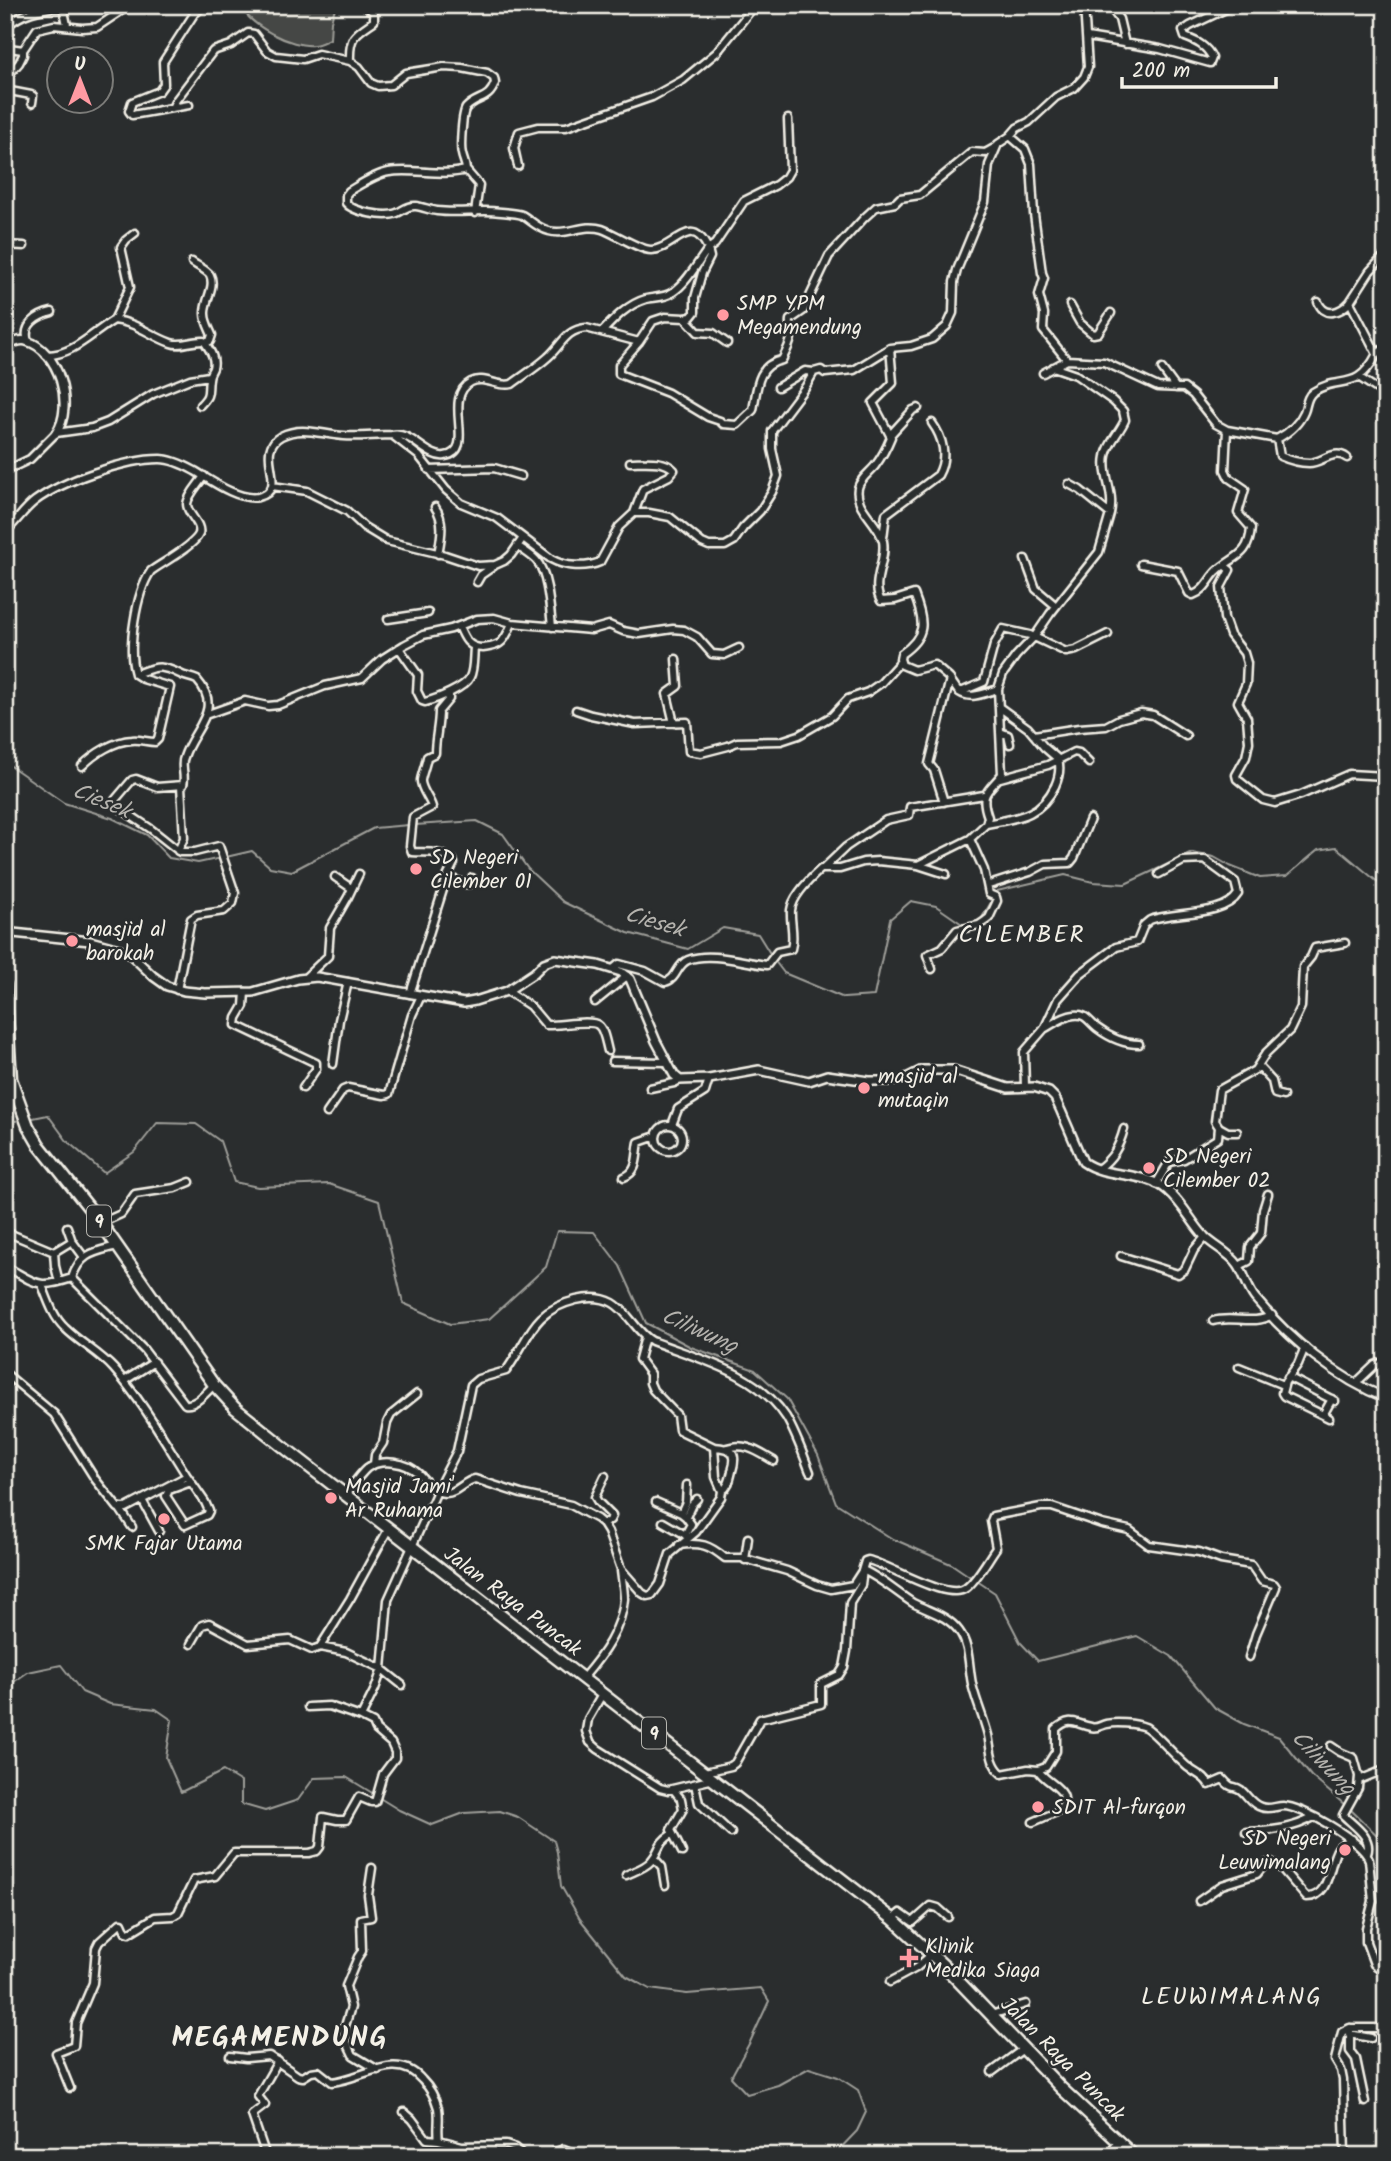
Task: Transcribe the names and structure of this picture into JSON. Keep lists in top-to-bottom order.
{
  "streets": {
    "highway": ["9", "Jalan Raya Puncak"]
  },
  "districts": ["CILEMBER", "LEUWIMALANG", "MEGAMENDUNG"],
  "water": ["Ciesek", "Ciliwung"],
  "places": {
    "other": [
      "SMP YPM Megamendung",
      "SD Negeri Cilember 01",
      "masjid al barokah",
      "masjid al mutaqin",
      "SD Negeri Cilember 02",
      "Masjid Jami' Ar Ruhama",
      "SMK Fajar Utama",
      "SDIT Al-furqon",
      "SD Negeri Leuwimalang"
    ],
    "health": ["Klinik Medika Siaga"]
  },
  "scale_bar": "200 m",
  "north": "top"
}
